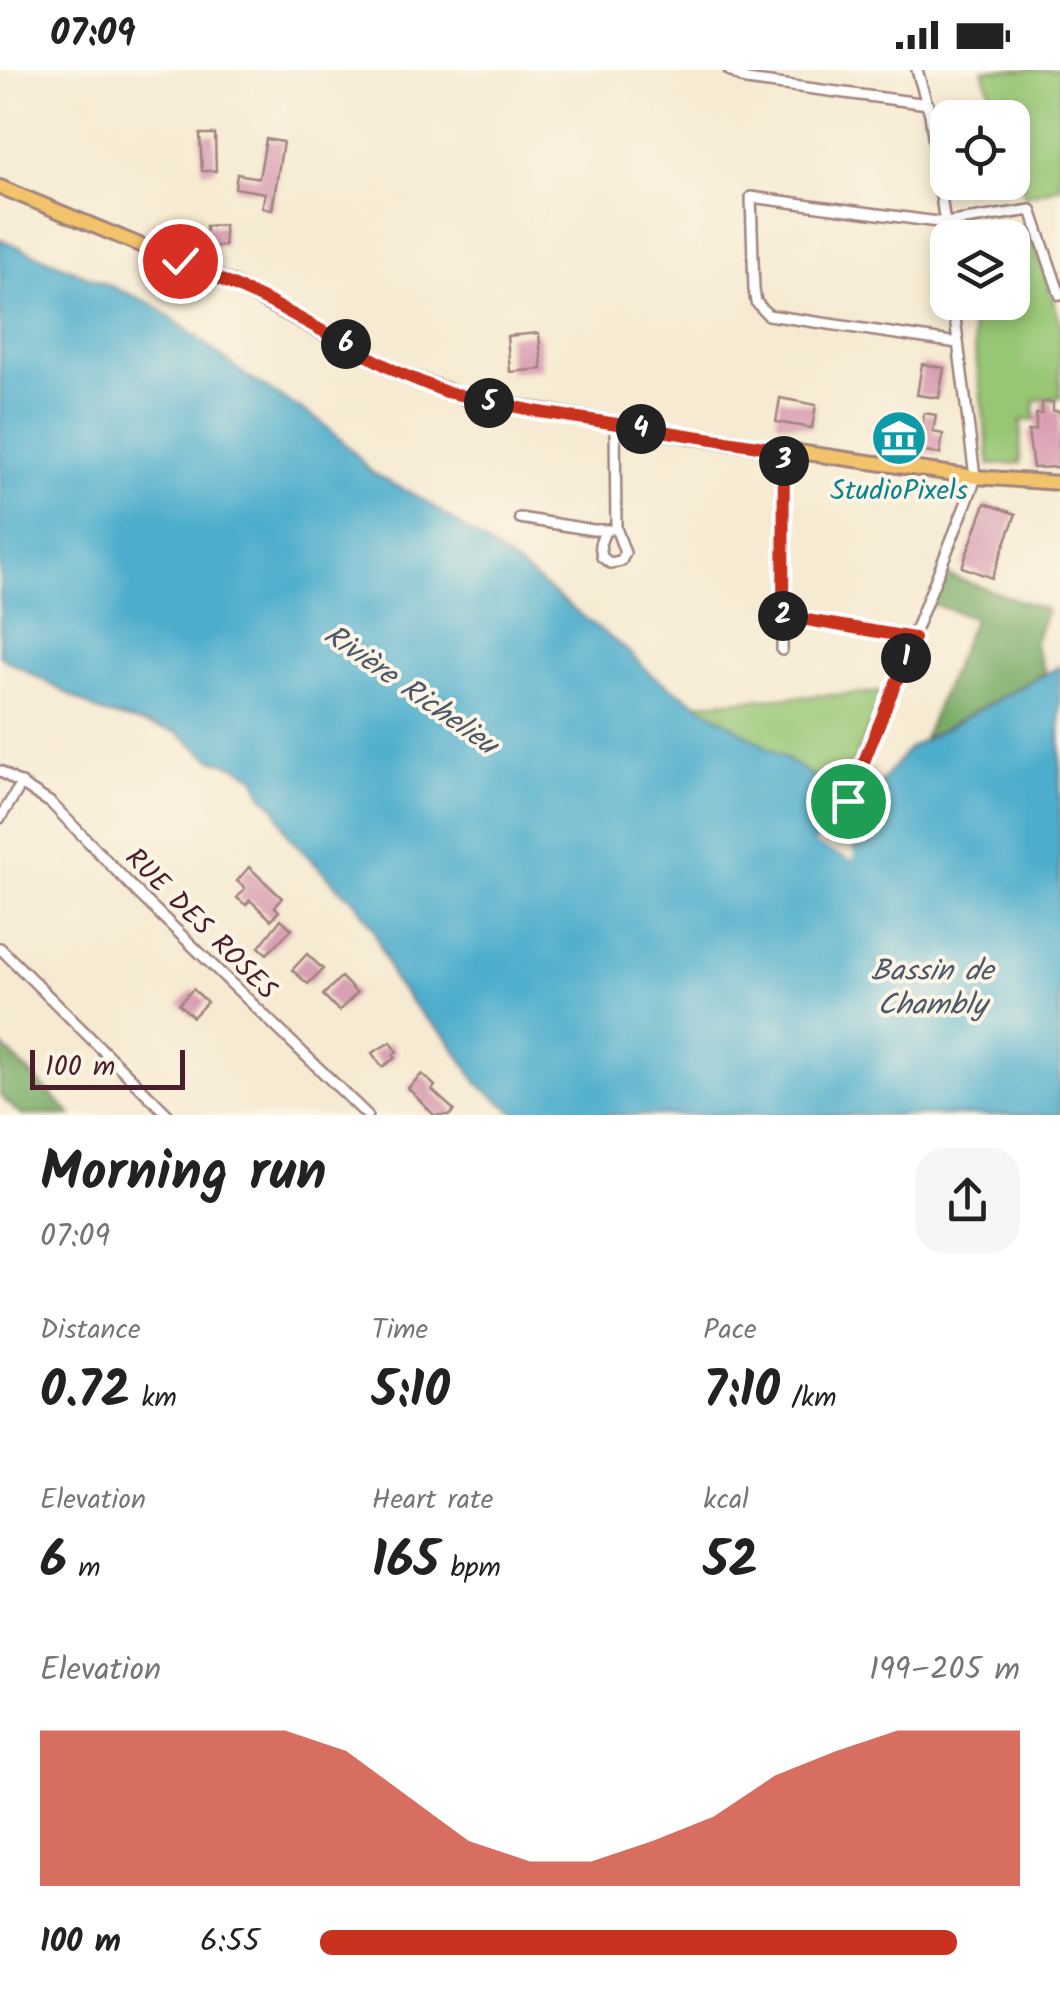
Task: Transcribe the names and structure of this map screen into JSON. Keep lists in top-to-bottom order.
{
  "streets": {
    "street": ["RUE DES ROSES"]
  },
  "water": ["Rivière Richelieu", "Bassin de Chambly"],
  "places": {
    "museum": ["StudioPixels"]
  },
  "scale_bar": "100 m",
  "page": {
    "status": "07:09",
    "pins": [
      "6",
      "5",
      "4",
      "3",
      "2",
      "1"
    ],
    "scale": "100 m",
    "heading": ["Morning run", "07:09"],
    "stats": [
      ["Distance", "0.72 km"],
      ["Time", "5:10"],
      ["Pace", "7:10 /km"],
      ["Elevation", "6 m"],
      ["Heart rate", "165 bpm"],
      ["kcal", "52"]
    ],
    "chart": ["Elevation", "199–205 m"],
    "list": [
      {
        "name": "100 m",
        "note": "6:55"
      }
    ]
  }
}
